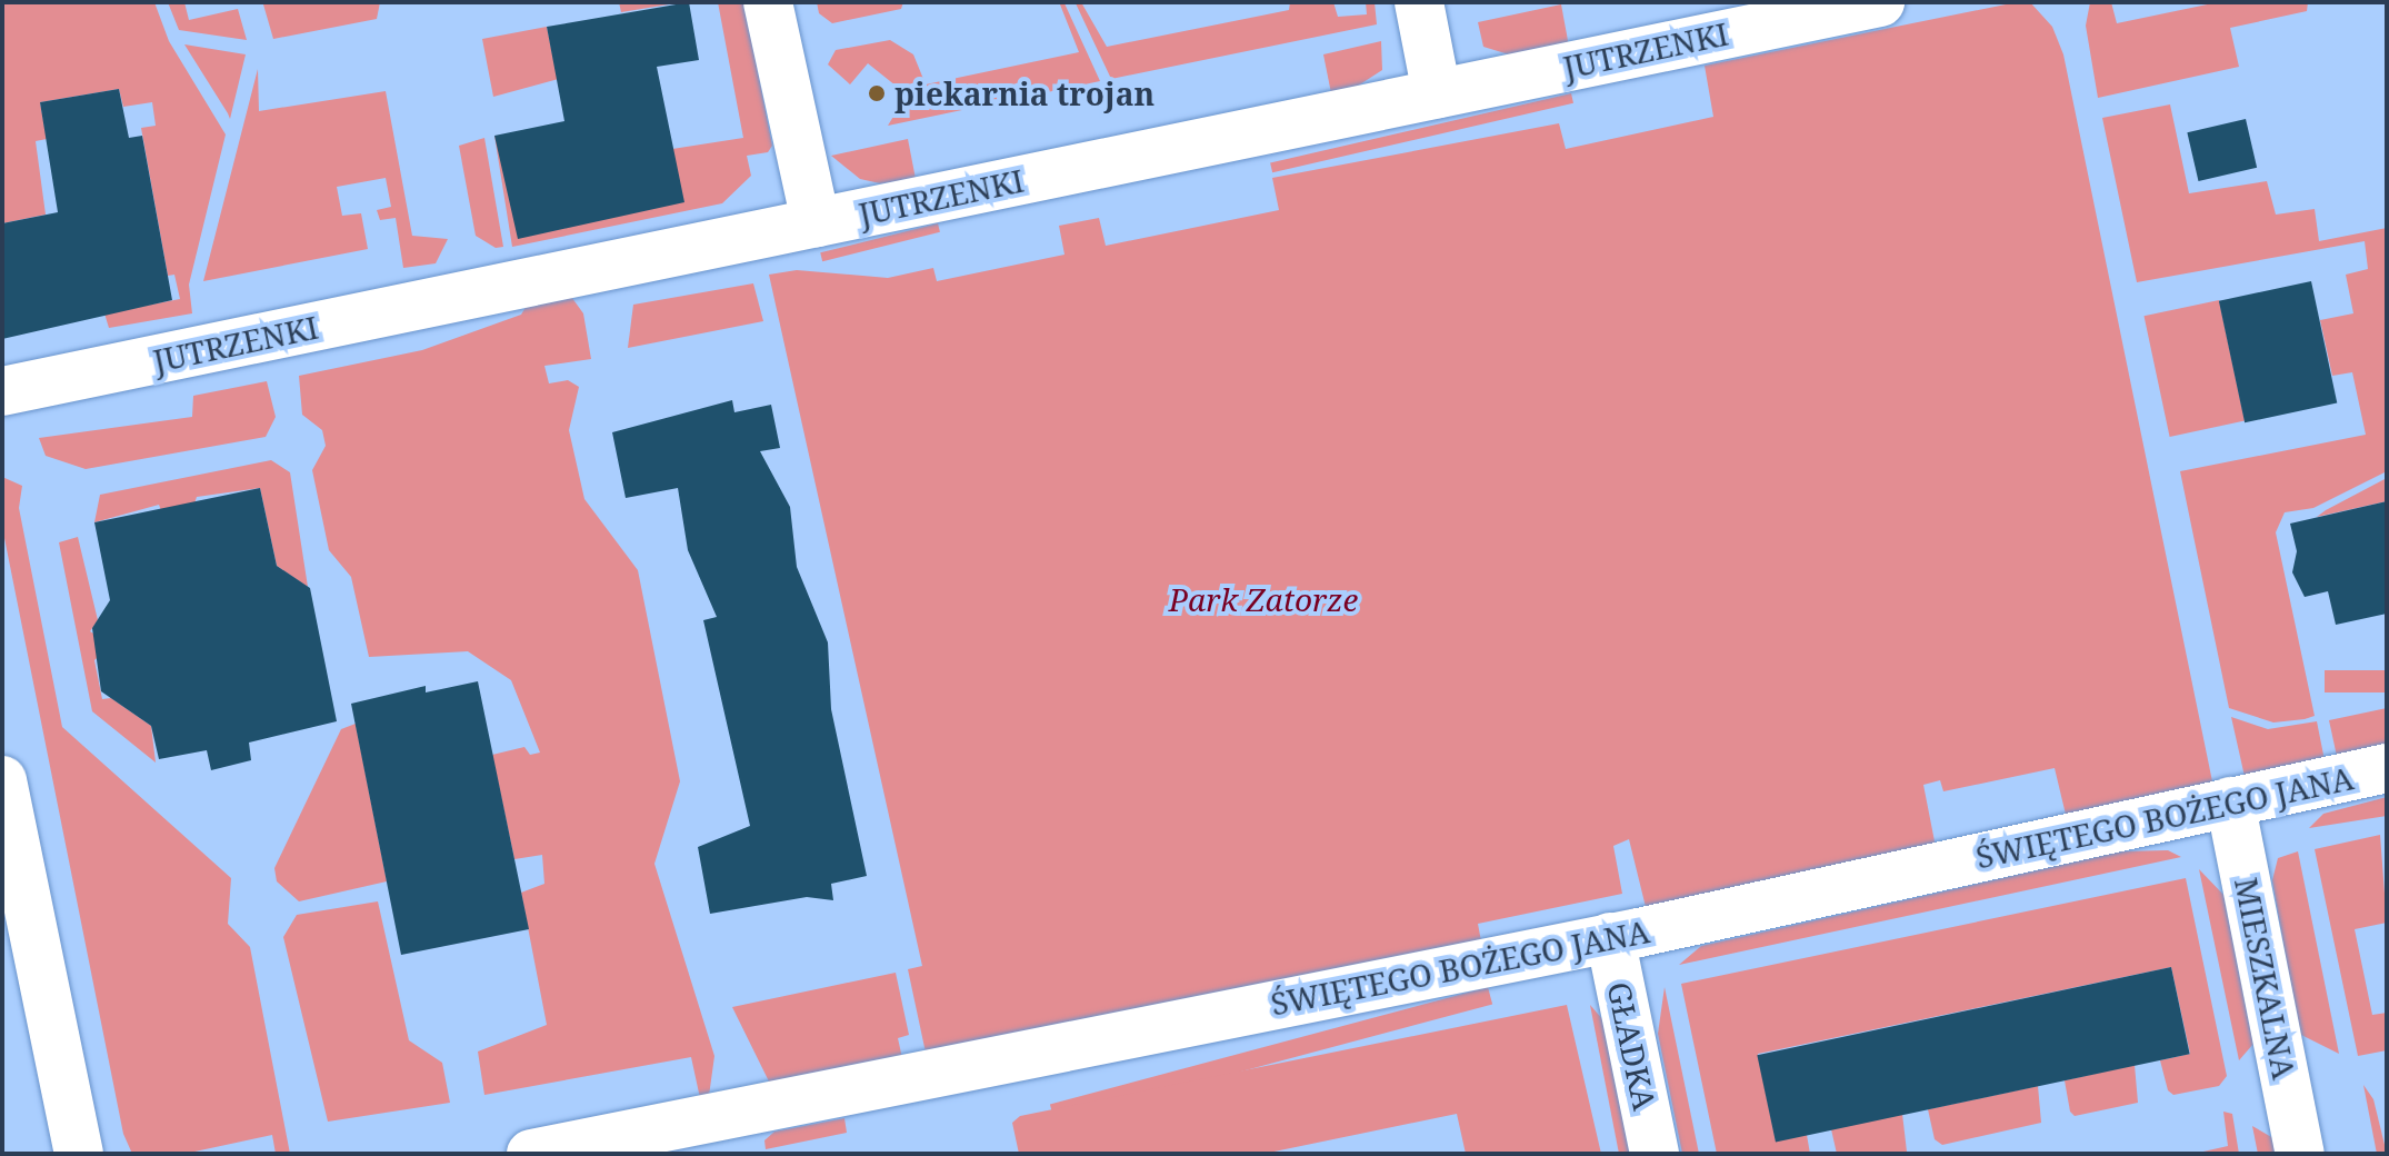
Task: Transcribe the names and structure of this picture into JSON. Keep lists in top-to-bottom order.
{
  "streets": {
    "street": [
      "JUTRZENKI",
      "ŚWIĘTEGO BOŻEGO JANA",
      "MIESZKALNA",
      "GŁADKA"
    ]
  },
  "crossings": [
    ["ŚWIĘTEGO BOŻEGO JANA", "MIESZKALNA"],
    ["ŚWIĘTEGO BOŻEGO JANA", "GŁADKA"]
  ],
  "parks": ["Park Zatorze"],
  "places": ["piekarnia trojan"]
}
